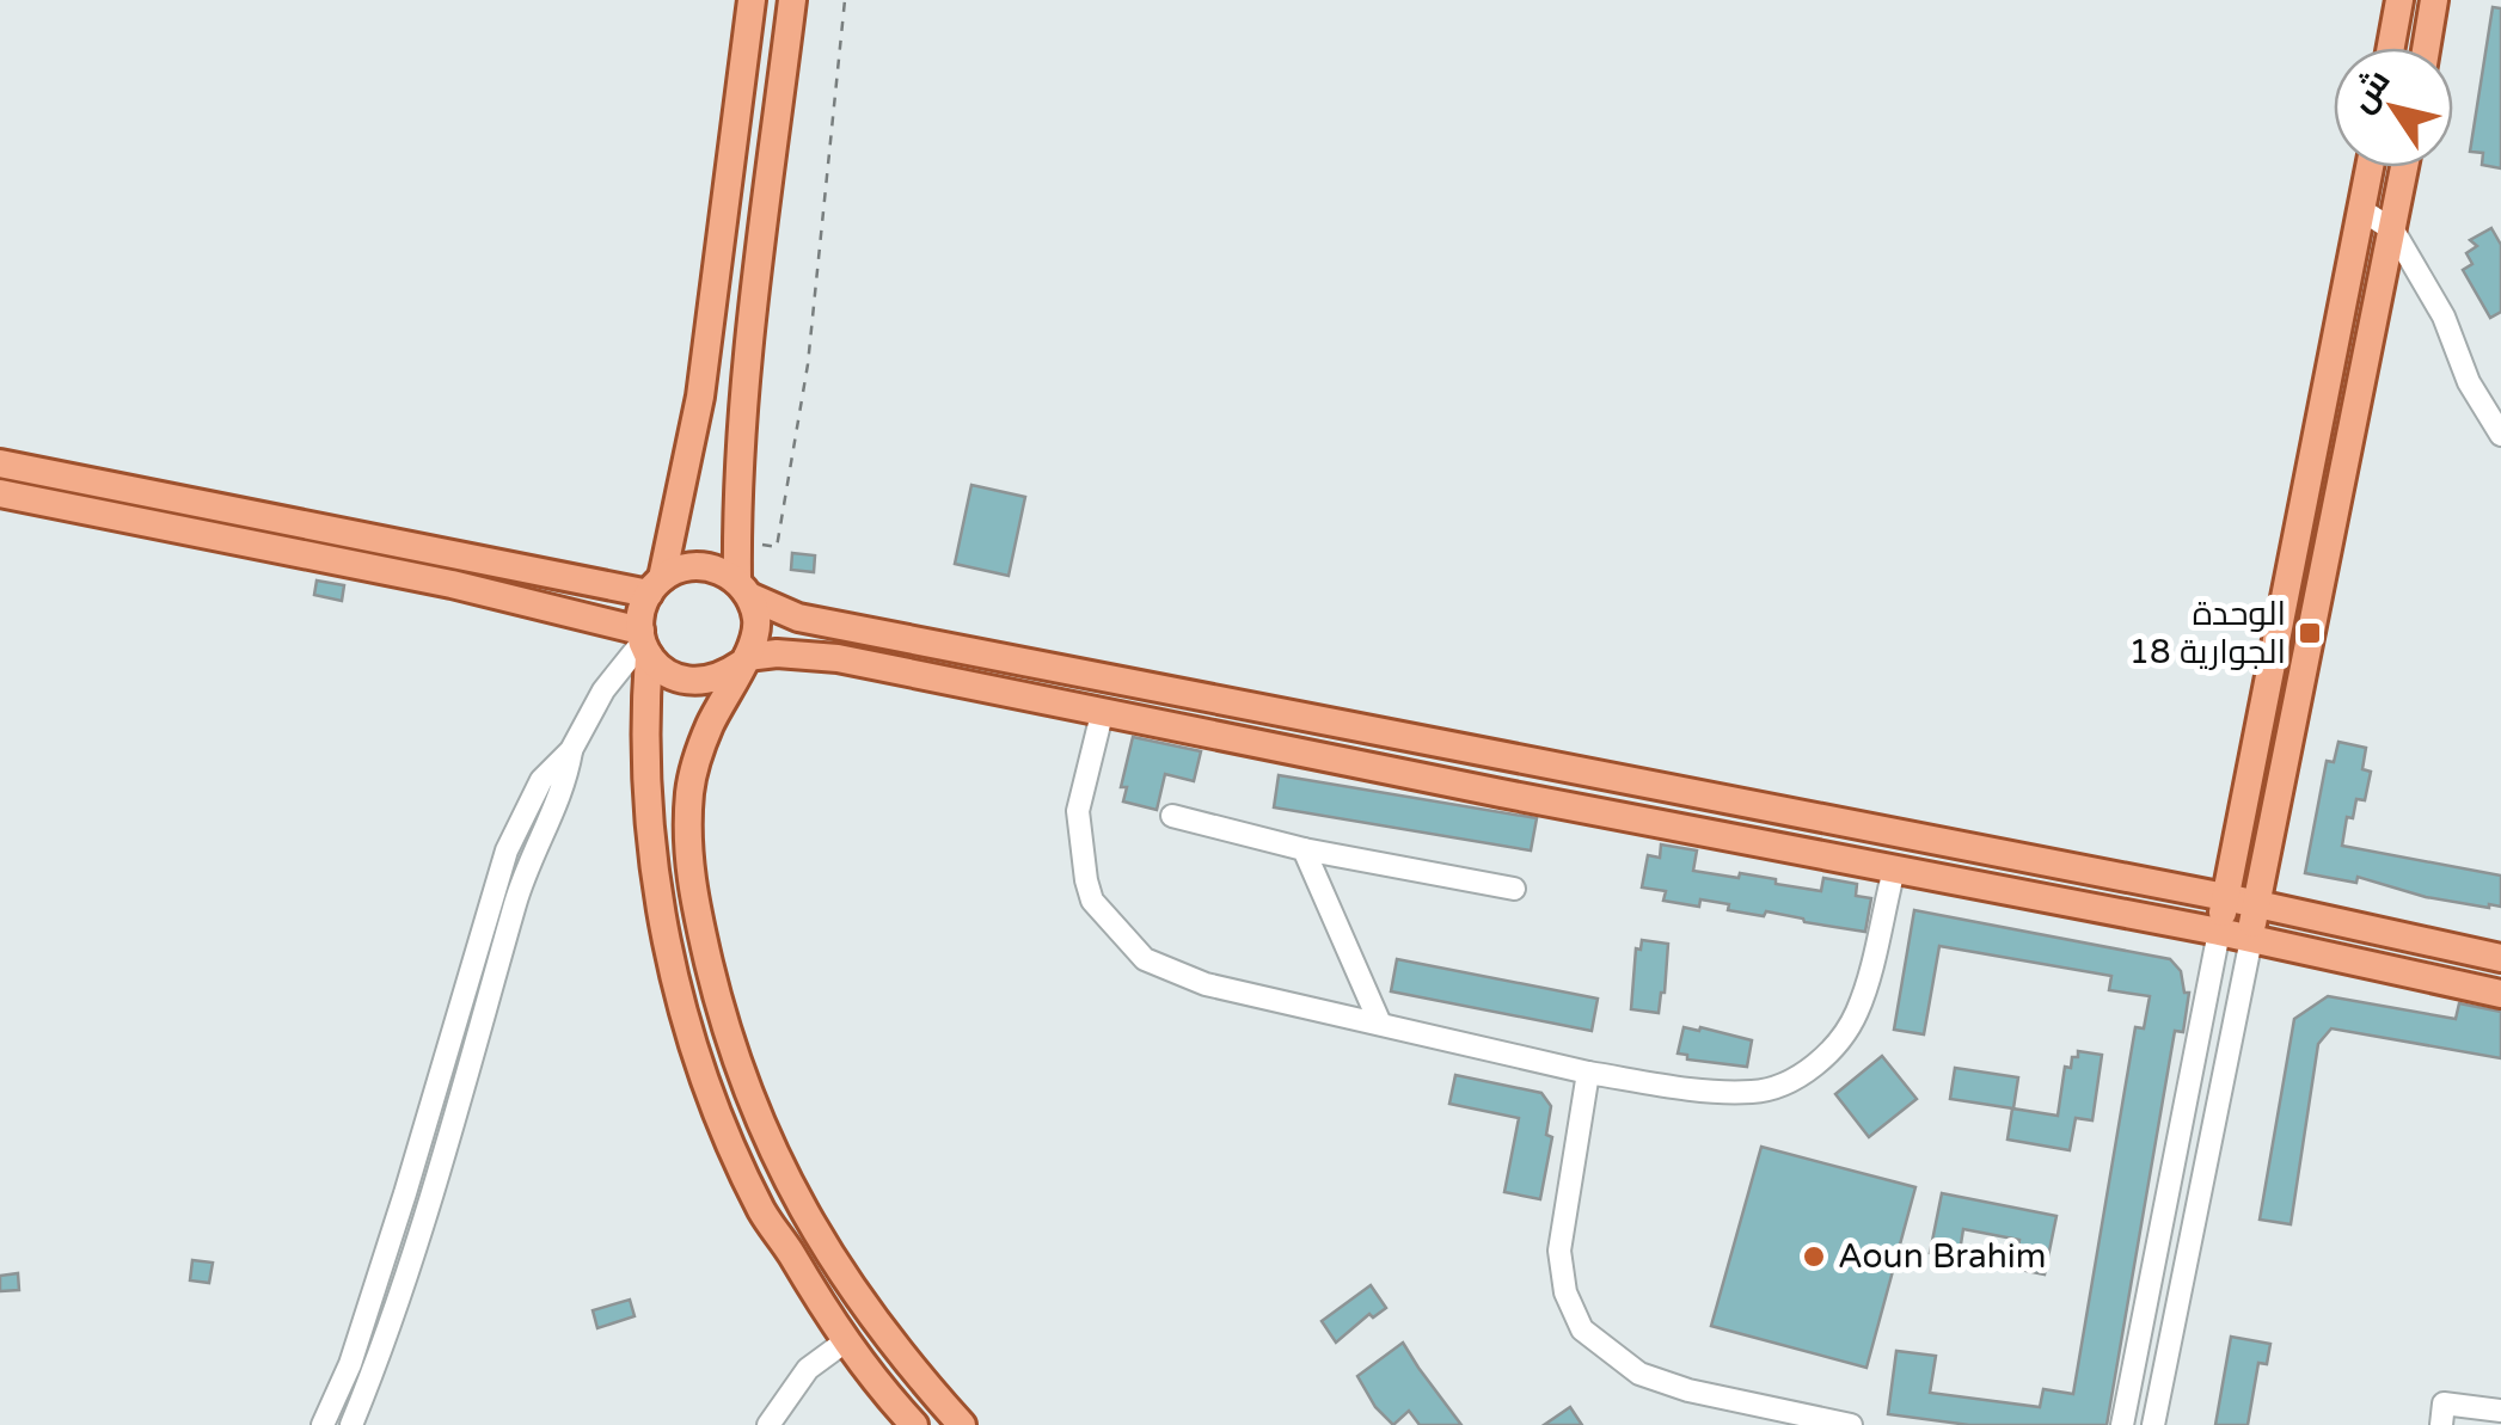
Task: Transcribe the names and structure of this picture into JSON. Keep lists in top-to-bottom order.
{
  "places": {
    "transit": ["الوحدة الجوارية 18"],
    "other": ["Aoun Brahim"]
  },
  "north": "top left"
}
